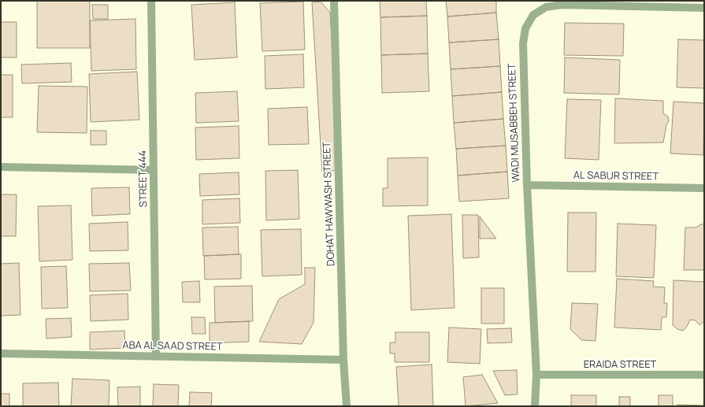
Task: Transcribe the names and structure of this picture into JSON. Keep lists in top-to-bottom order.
{
  "streets": {
    "street": [
      "WADI MUSABBEH STREET",
      "AL SABUR STREET",
      "STREET 444",
      "DOHAT HAWWASH STREET",
      "ABA AL SAAD STREET",
      "ERAIDA STREET"
    ]
  },
  "crossings": [
    ["WADI MUSABBEH STREET", "AL SABUR STREET"],
    ["WADI MUSABBEH STREET", "ERAIDA STREET"],
    ["STREET 444", "ABA AL SAAD STREET"],
    ["DOHAT HAWWASH STREET", "ABA AL SAAD STREET"]
  ]
}
